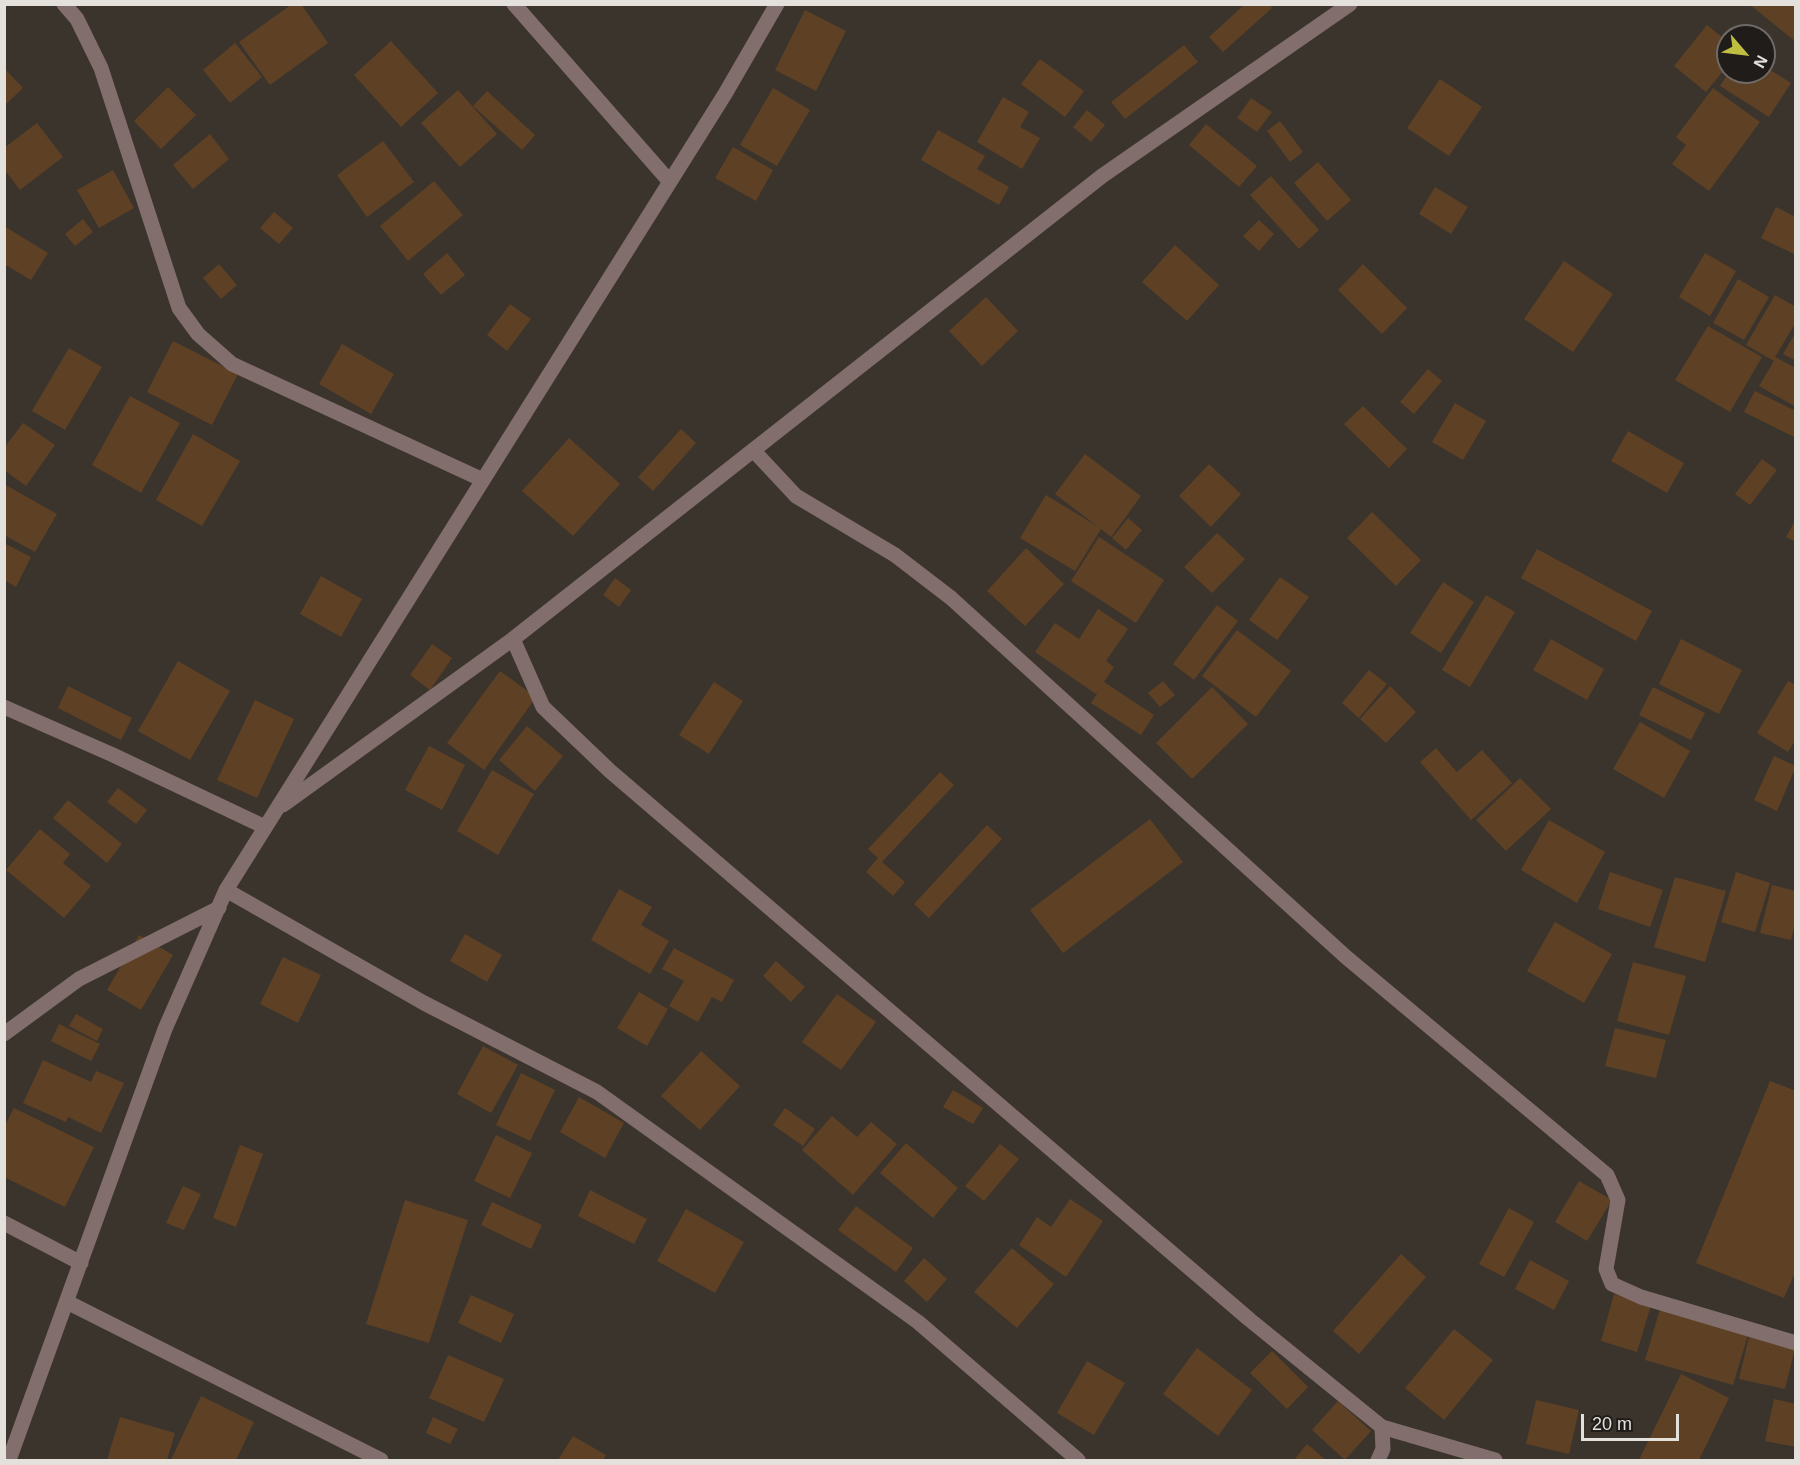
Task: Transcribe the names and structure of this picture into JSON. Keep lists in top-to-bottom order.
{
  "scale_bar": "20 m",
  "north": "bottom right"
}
